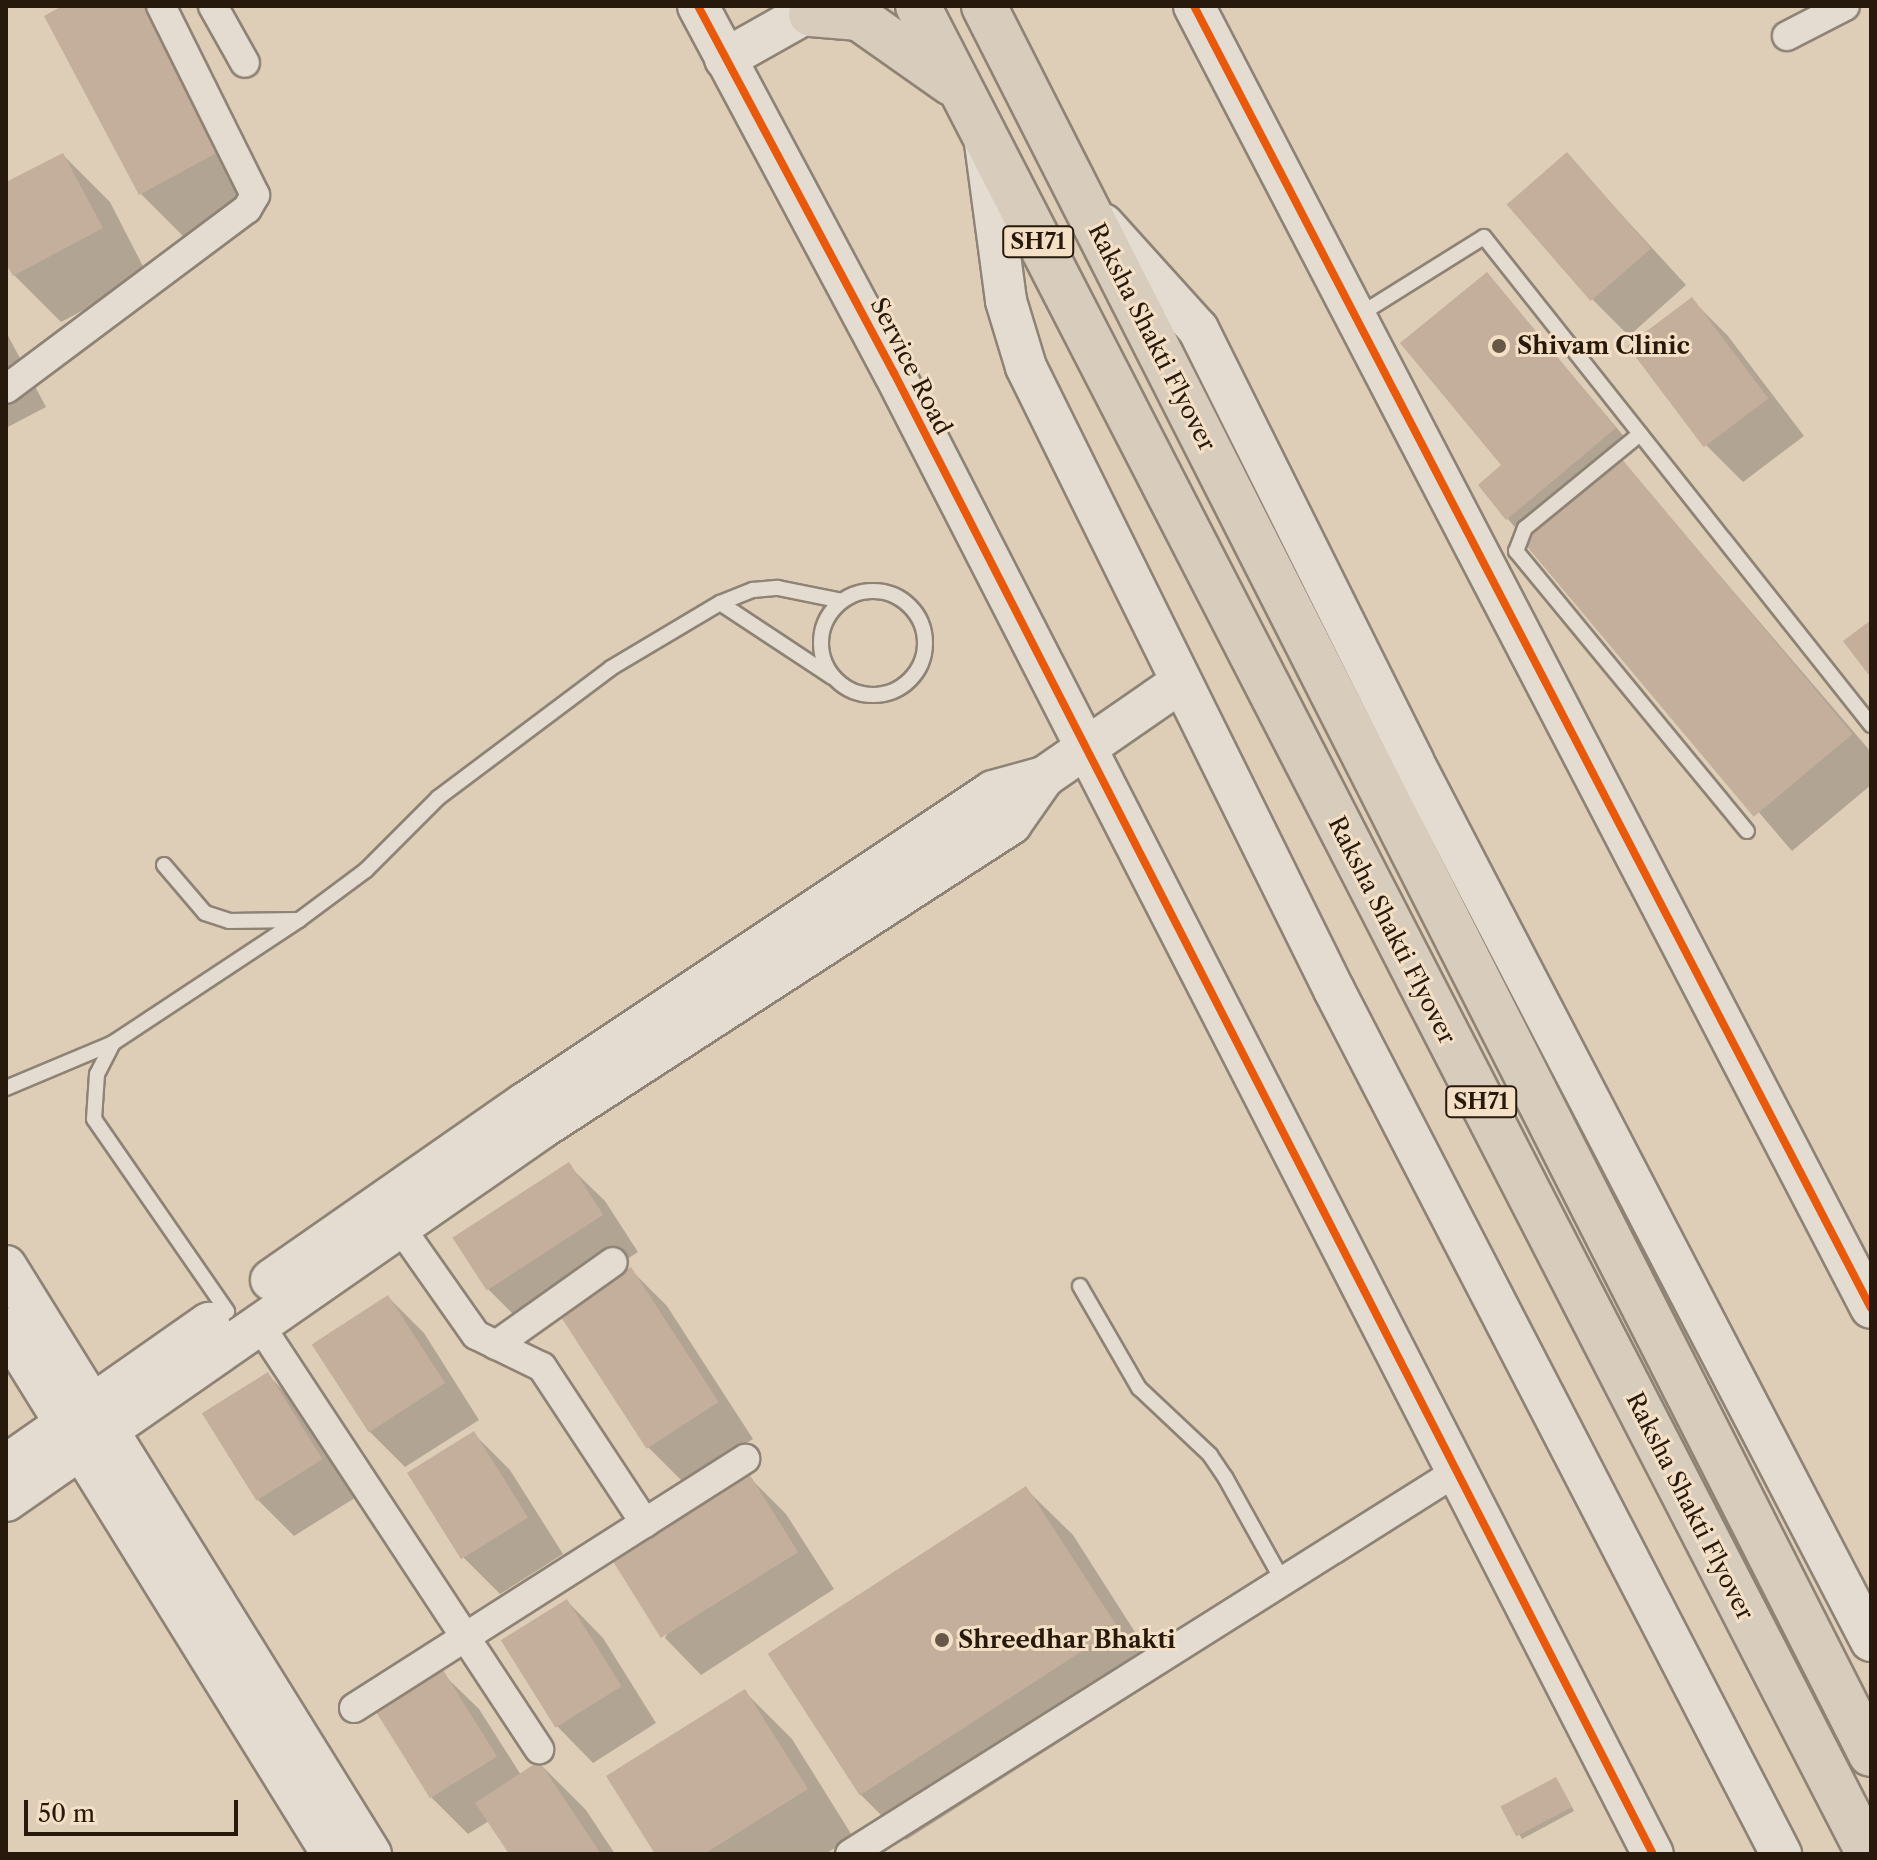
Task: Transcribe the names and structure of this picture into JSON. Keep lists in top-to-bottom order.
{
  "streets": {
    "main road": ["SH71", "Raksha Shakti Flyover"],
    "street": ["Service Road"]
  },
  "crossings": [
    ["SH71", "Raksha Shakti Flyover"]
  ],
  "places": ["Shivam Clinic", "Shreedhar Bhakti"],
  "scale_bar": "50 m"
}
